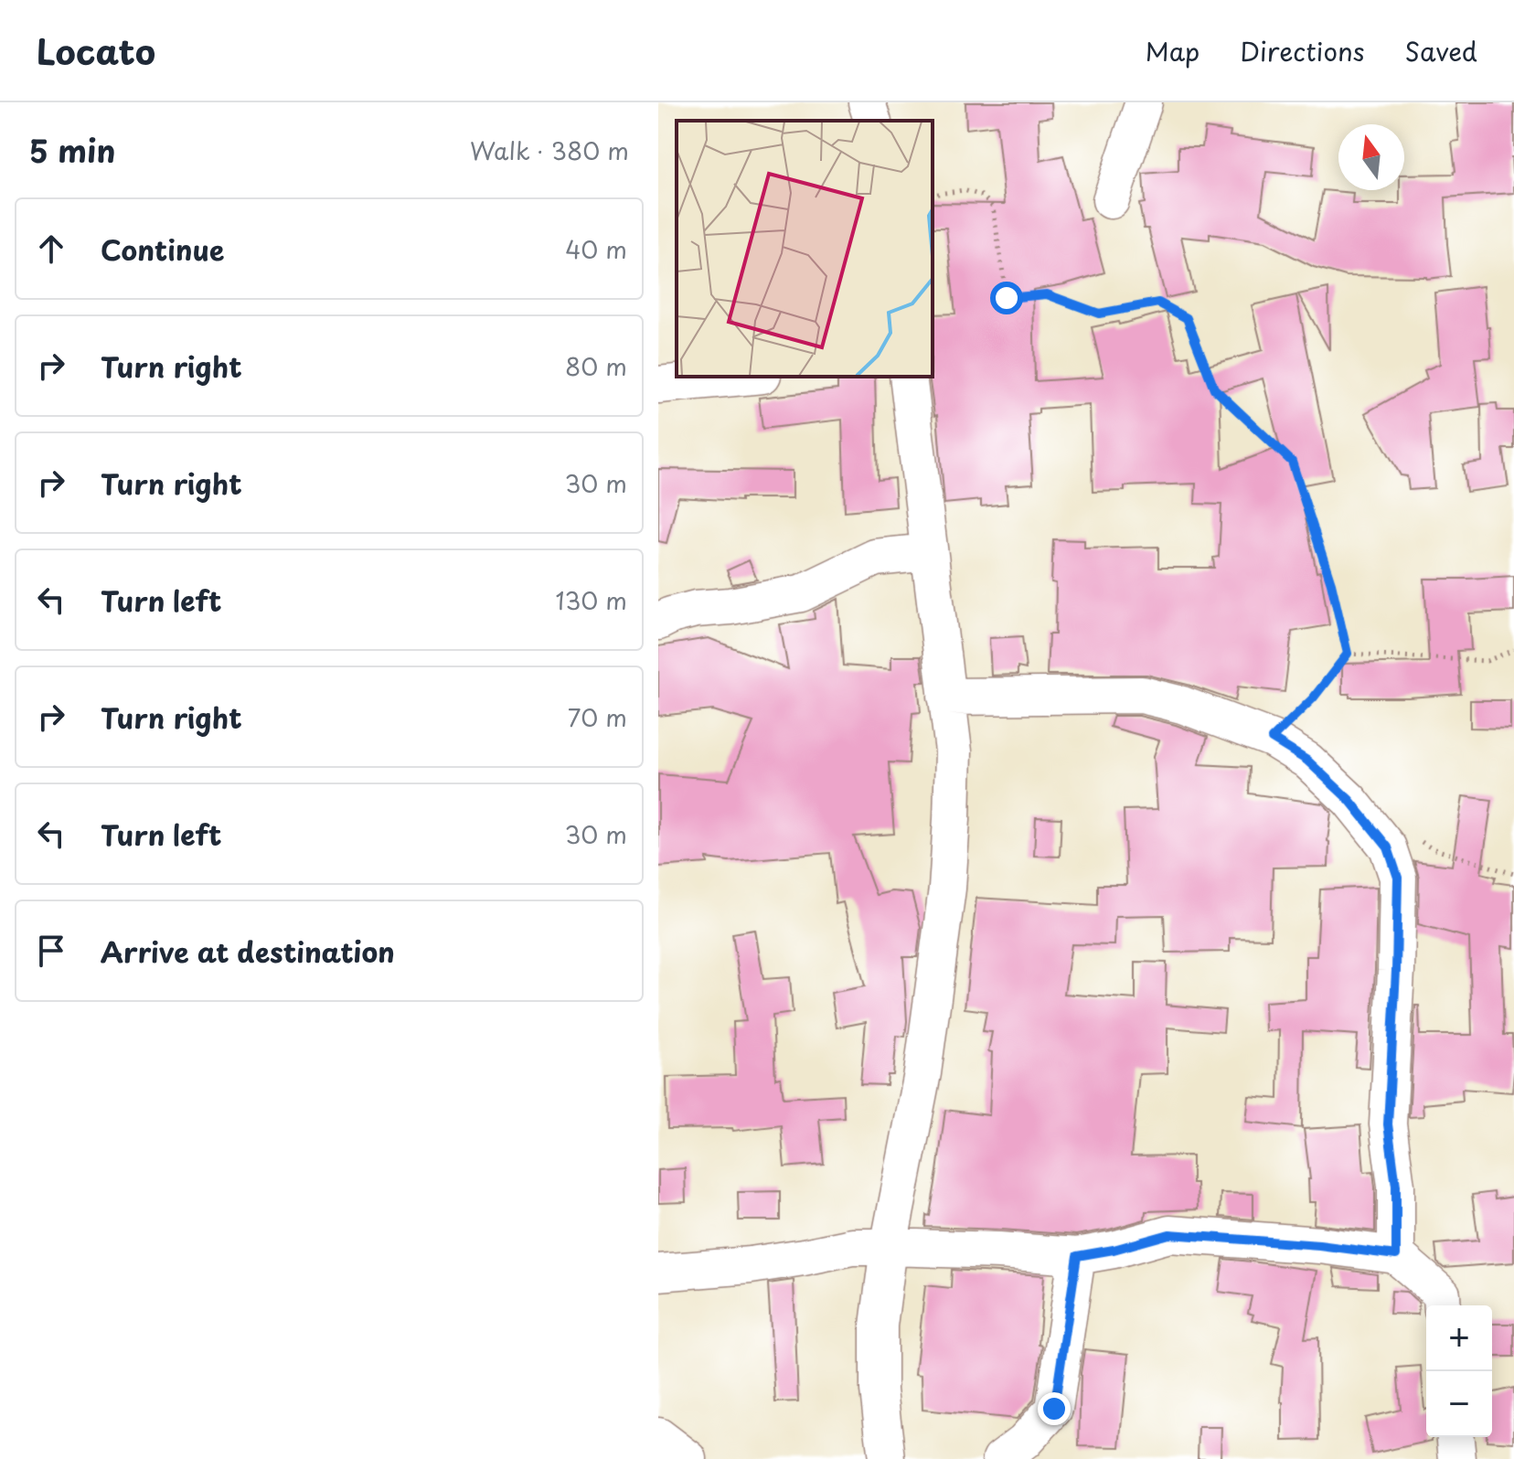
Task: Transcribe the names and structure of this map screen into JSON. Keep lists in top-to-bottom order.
{
  "north": "top",
  "page": {
    "header": "Locato",
    "nav": ["Map", "Directions", "Saved"],
    "heading": ["5 min", "Walk · 380 m"],
    "list": [
      ["Continue", "40 m"],
      ["Turn right", "80 m"],
      ["Turn right", "30 m"],
      ["Turn left", "130 m"],
      ["Turn right", "70 m"],
      ["Turn left", "30 m"],
      "Arrive at destination"
    ],
    "map_buttons": ["+", "−"]
  }
}
